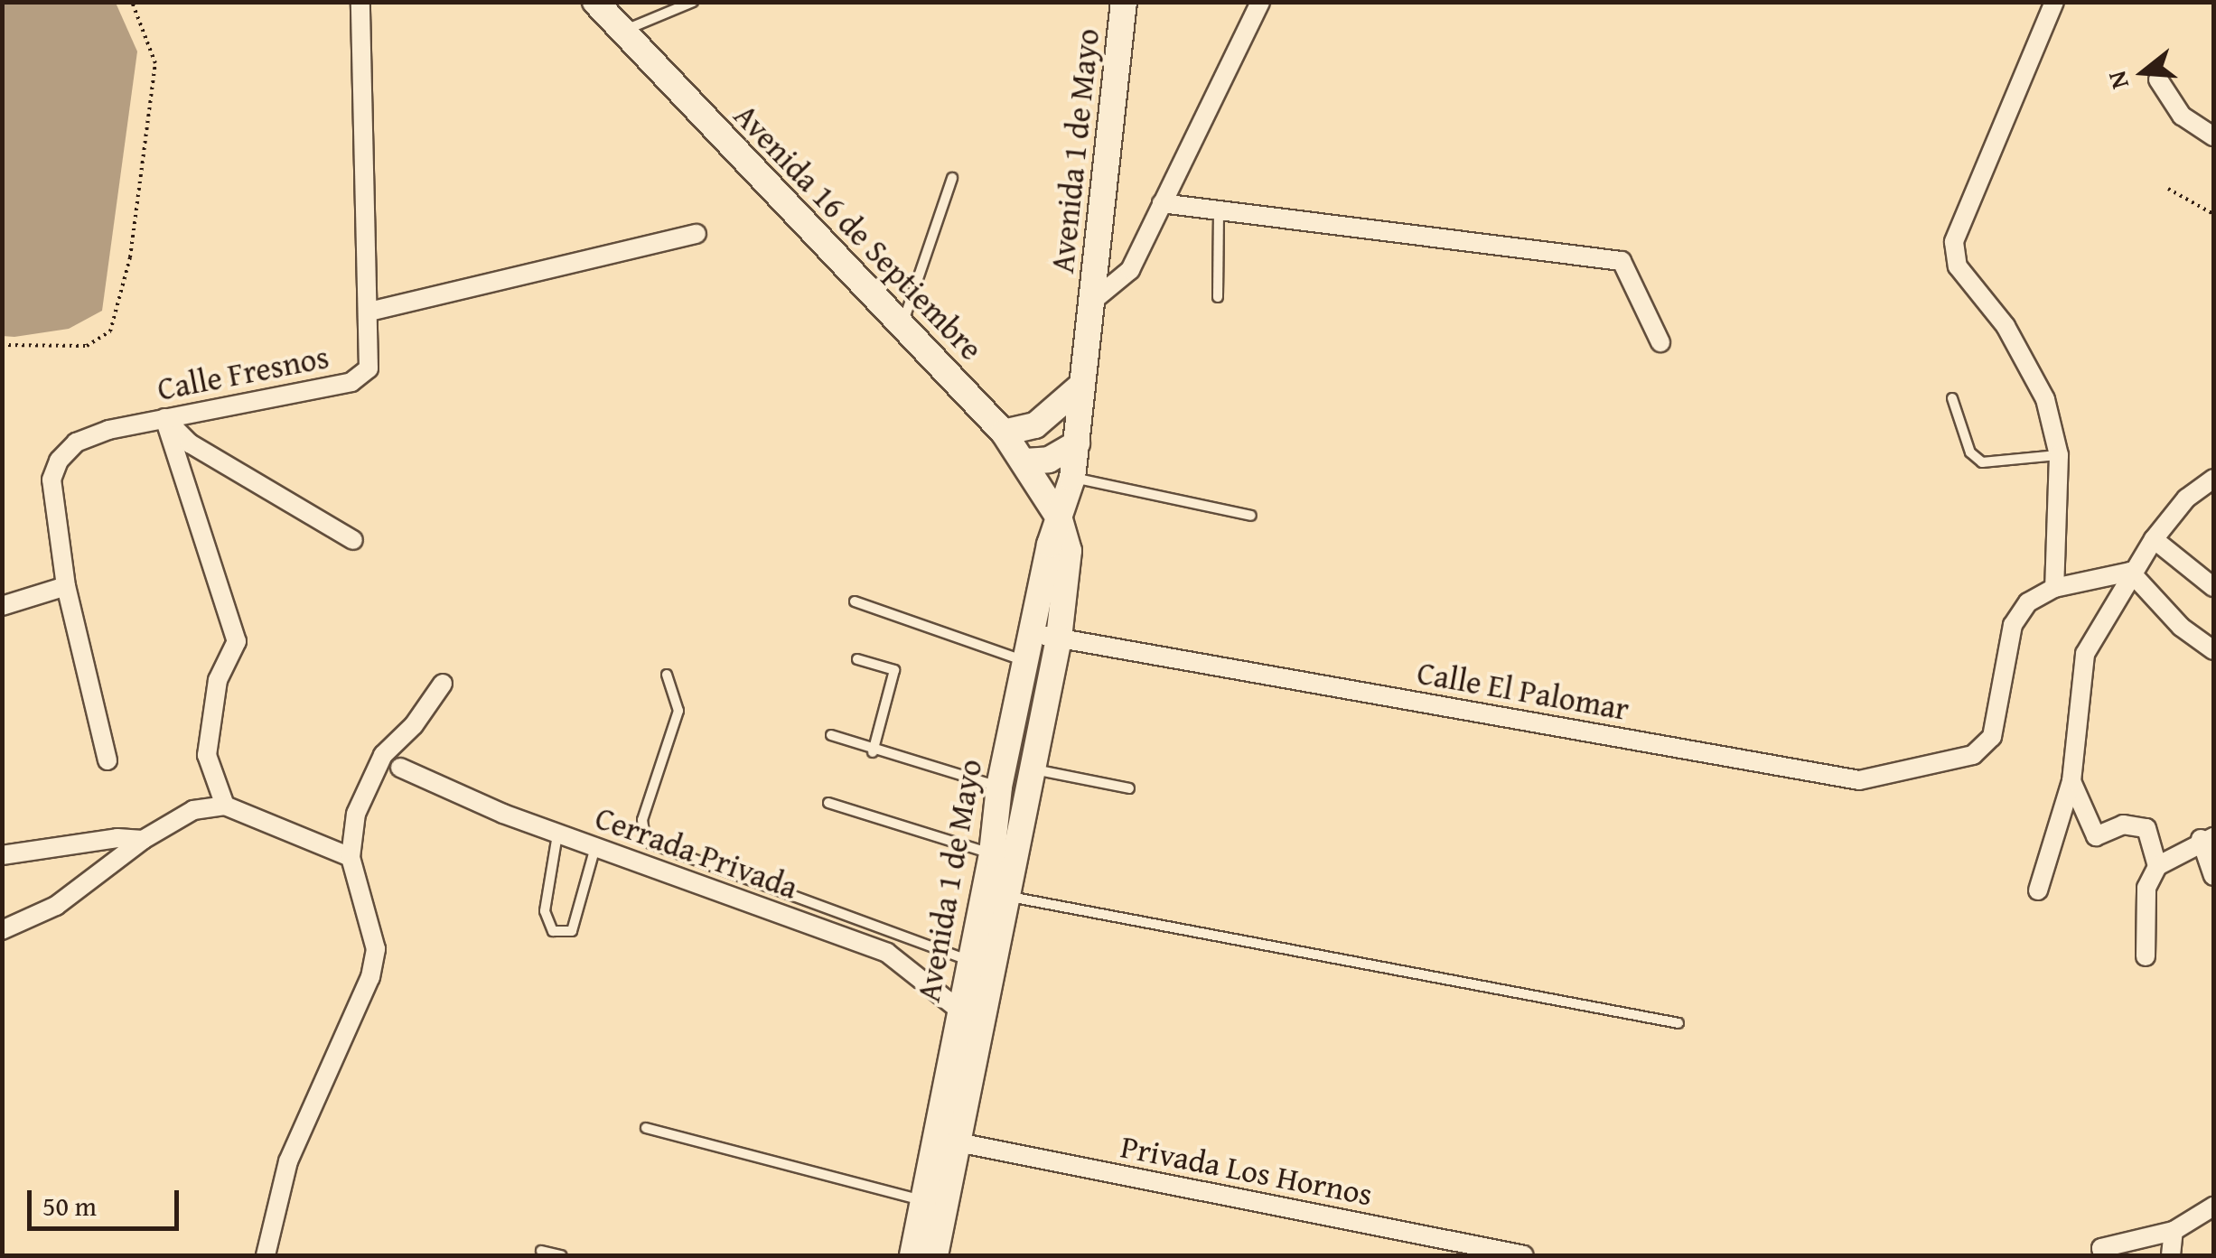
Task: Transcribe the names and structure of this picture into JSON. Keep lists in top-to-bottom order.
{
  "streets": {
    "main road": ["Avenida 1 de Mayo", "Avenida 16 de Septiembre"],
    "street": [
      "Calle Fresnos",
      "Calle El Palomar",
      "Cerrada Privada",
      "Privada Los Hornos"
    ]
  },
  "crossings": [
    ["Avenida 1 de Mayo", "Avenida 16 de Septiembre"],
    ["Avenida 1 de Mayo", "Calle El Palomar"],
    ["Avenida 1 de Mayo", "Cerrada Privada"],
    ["Avenida 1 de Mayo", "Privada Los Hornos"]
  ],
  "scale_bar": "50 m",
  "north": "left"
}
